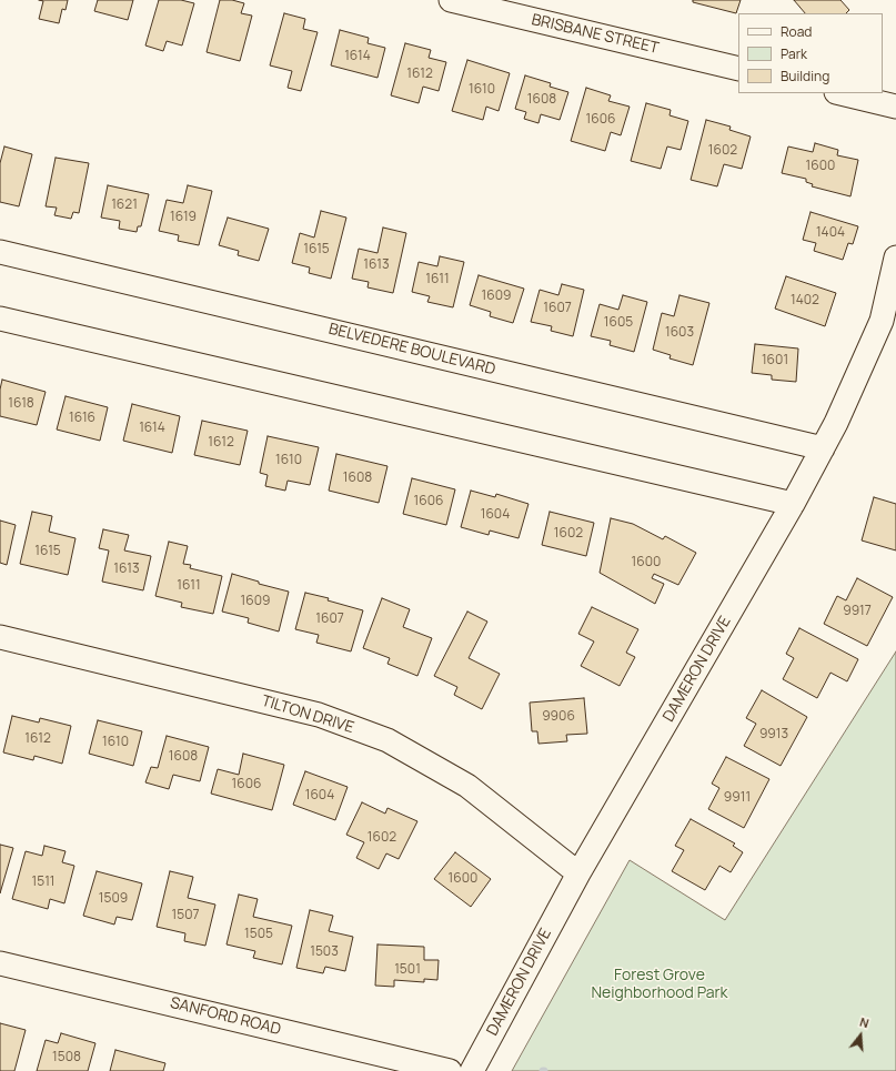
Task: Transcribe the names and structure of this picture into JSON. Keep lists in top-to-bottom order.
{
  "streets": {
    "street": [
      "BRISBANE STREET",
      "BELVEDERE BOULEVARD",
      "DAMERON DRIVE",
      "TILTON DRIVE",
      "SANFORD ROAD"
    ]
  },
  "crossings": [
    ["BELVEDERE BOULEVARD", "DAMERON DRIVE"],
    ["DAMERON DRIVE", "TILTON DRIVE"]
  ],
  "parks": ["Forest Grove Neighborhood Park"],
  "house_numbers": [
    "1614",
    "1612",
    "1610",
    "1608",
    "1606",
    "1602",
    "1600",
    "1621",
    "1619",
    "1404",
    "1615",
    "1613",
    "1611",
    "1609",
    "1402",
    "1607",
    "1605",
    "1603",
    "1601",
    "1618",
    "1616",
    "1614",
    "1612",
    "1610",
    "1608",
    "1606",
    "1604",
    "1602",
    "1615",
    "1600",
    "1613",
    "1611",
    "1609",
    "9917",
    "1607",
    "9906",
    "9913",
    "1612",
    "1610",
    "1608",
    "1606",
    "1604",
    "9911",
    "1602",
    "1600",
    "1511",
    "1509",
    "1507",
    "1505",
    "1503",
    "1501",
    "1508"
  ],
  "legend": ["Road", "Park", "Building"],
  "north": "top"
}
